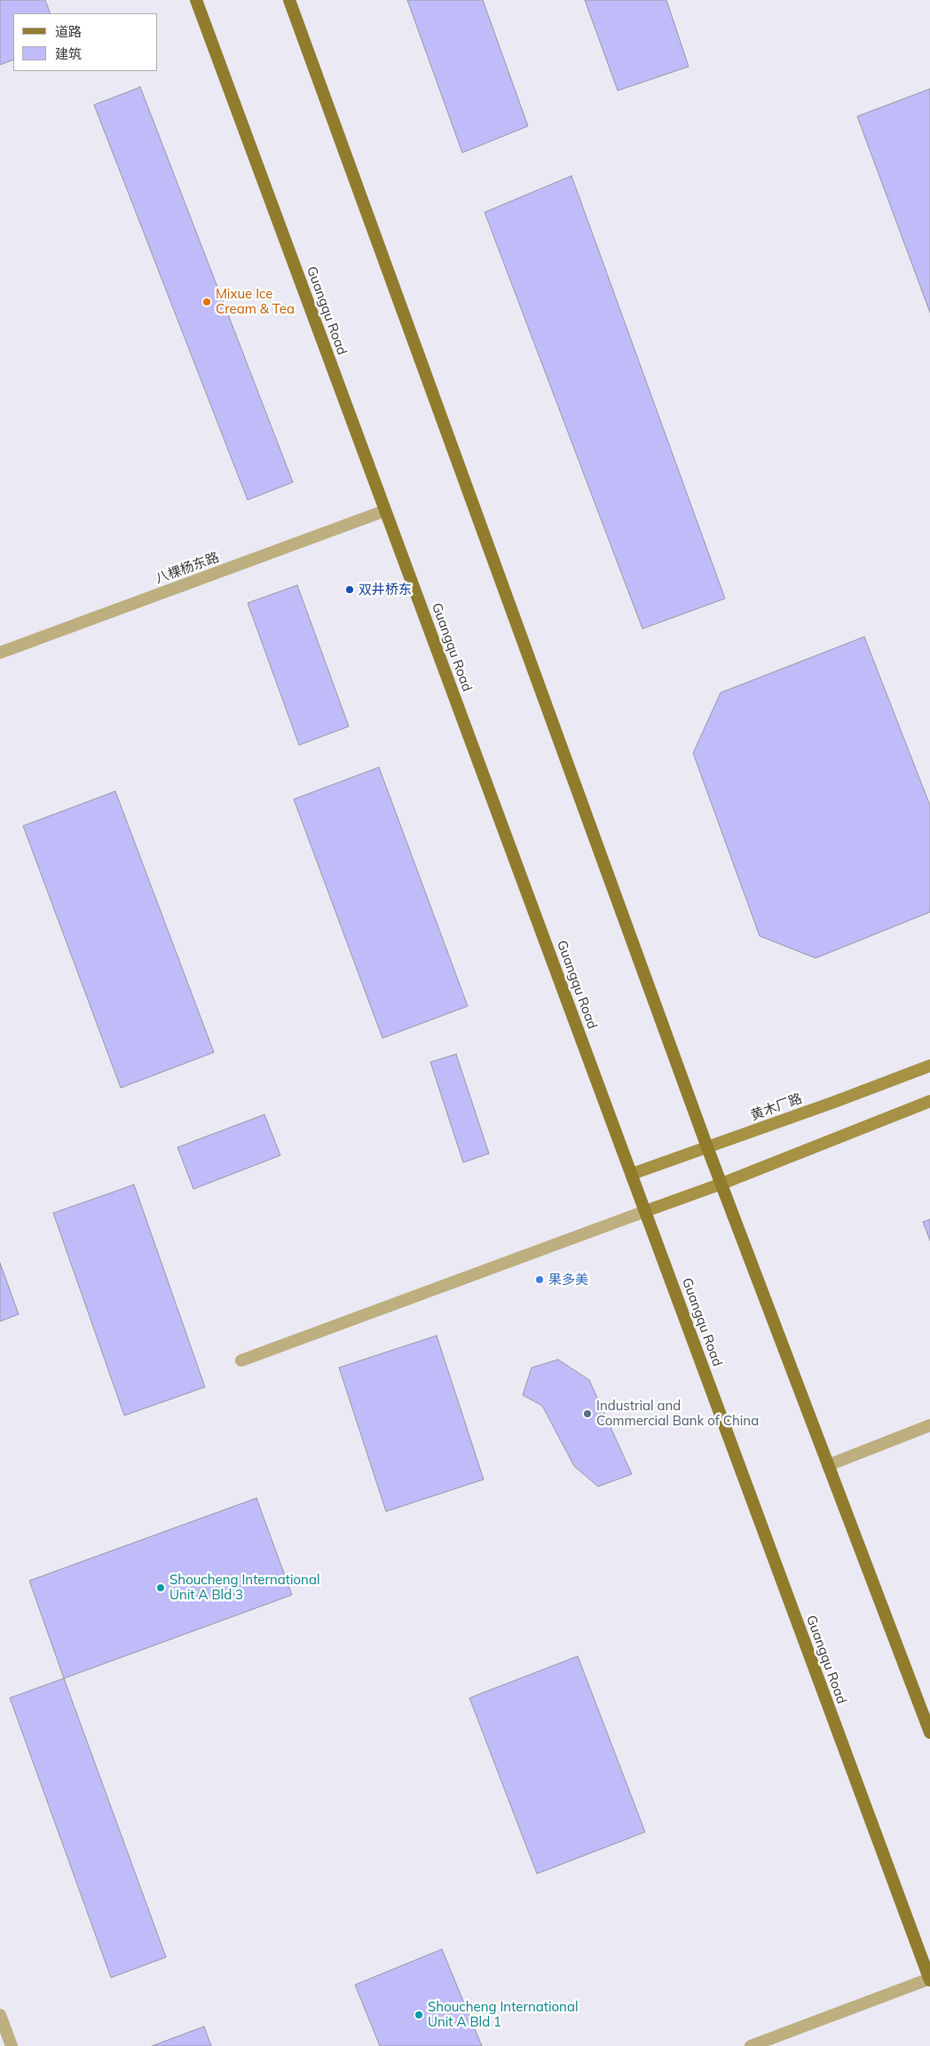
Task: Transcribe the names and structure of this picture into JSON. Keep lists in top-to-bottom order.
{
  "streets": {
    "main road": ["Guangqu Road", "黄木厂路"],
    "street": ["八棵杨东路"]
  },
  "crossings": [
    ["Guangqu Road", "八棵杨东路"],
    ["Guangqu Road", "黄木厂路"]
  ],
  "places": [
    "Mixue Ice Cream & Tea",
    "双井桥东",
    "果多美",
    "Industrial and Commercial Bank of China",
    "Shoucheng International Unit A Bld 3",
    "Shoucheng International Unit A Bld 1"
  ],
  "legend": ["道路", "建筑"]
}
